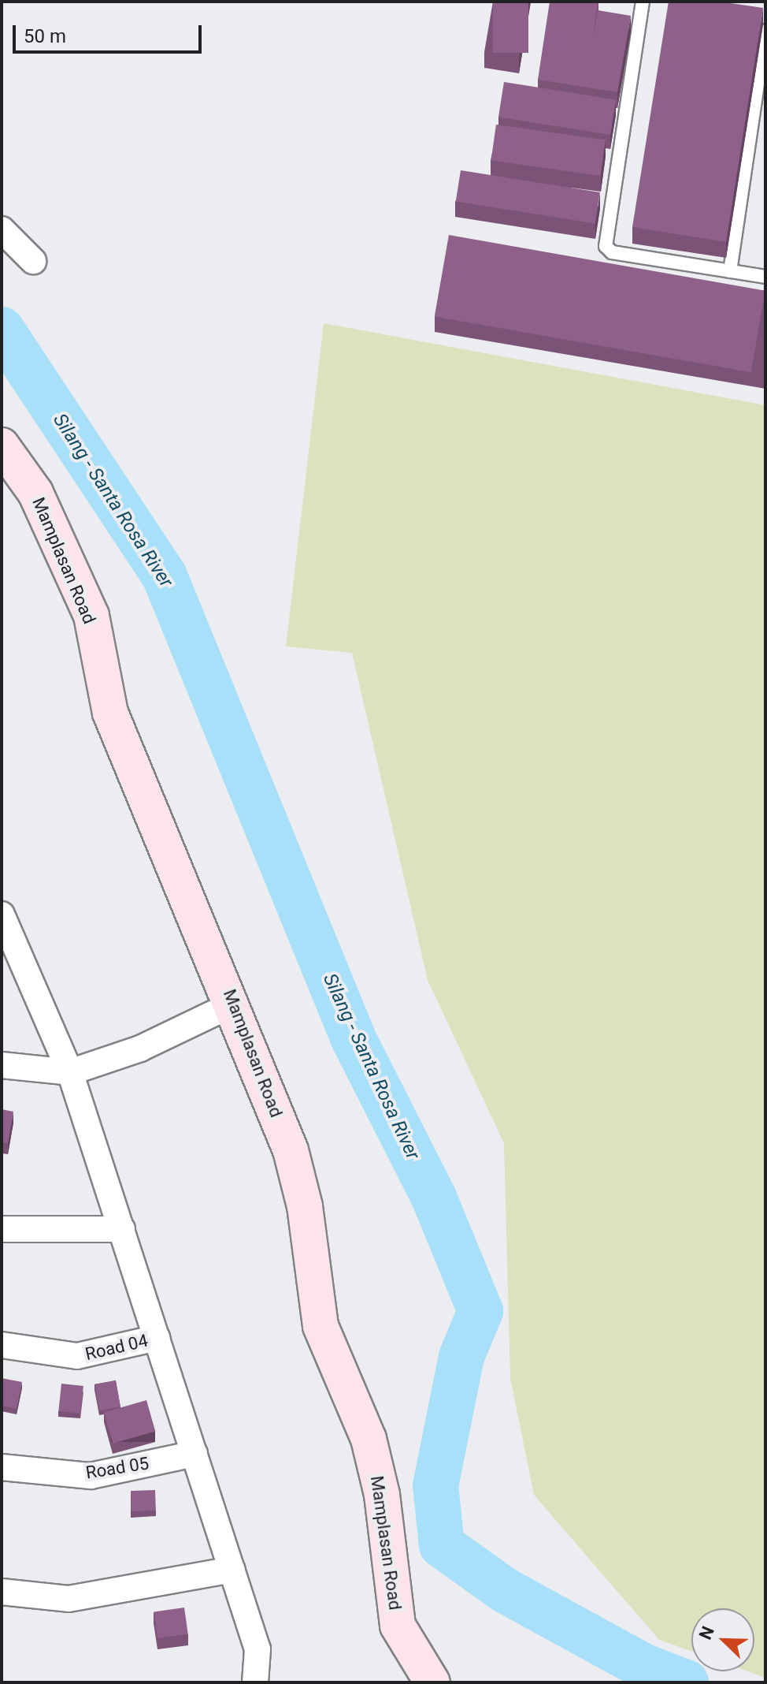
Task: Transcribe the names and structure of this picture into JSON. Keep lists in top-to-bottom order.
{
  "streets": {
    "street": ["Mamplasan Road", "Road 04", "Road 05"]
  },
  "water": ["Silang - Santa Rosa River"],
  "scale_bar": "50 m",
  "north": "top left"
}
